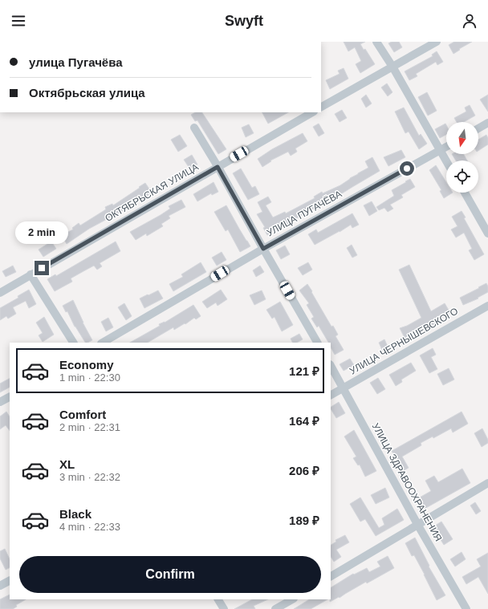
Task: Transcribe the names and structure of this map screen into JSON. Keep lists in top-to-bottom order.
{
  "streets": {
    "street": [
      "ОКТЯБРЬСКАЯ УЛИЦА",
      "УЛИЦА ПУГАЧЁВА",
      "УЛИЦА ЧЕРНЫШЕВСКОГО",
      "УЛИЦА ЗДРАВООХРАНЕНИЯ"
    ]
  },
  "crossings": [
    ["УЛИЦА ЧЕРНЫШЕВСКОГО", "УЛИЦА ЗДРАВООХРАНЕНИЯ"]
  ],
  "north": "bottom",
  "page": {
    "header": "Swyft",
    "banner": ["улица Пугачёва", "Октябрьская улица"],
    "bubble": "2 min",
    "list": [
      {
        "name": "Economy",
        "note": "1 min · 22:30",
        "value": "121 ₽"
      },
      {
        "name": "Comfort",
        "note": "2 min · 22:31",
        "value": "164 ₽"
      },
      {
        "name": "XL",
        "note": "3 min · 22:32",
        "value": "206 ₽"
      },
      {
        "name": "Black",
        "note": "4 min · 22:33",
        "value": "189 ₽"
      }
    ],
    "buttons": "Confirm"
  }
}
